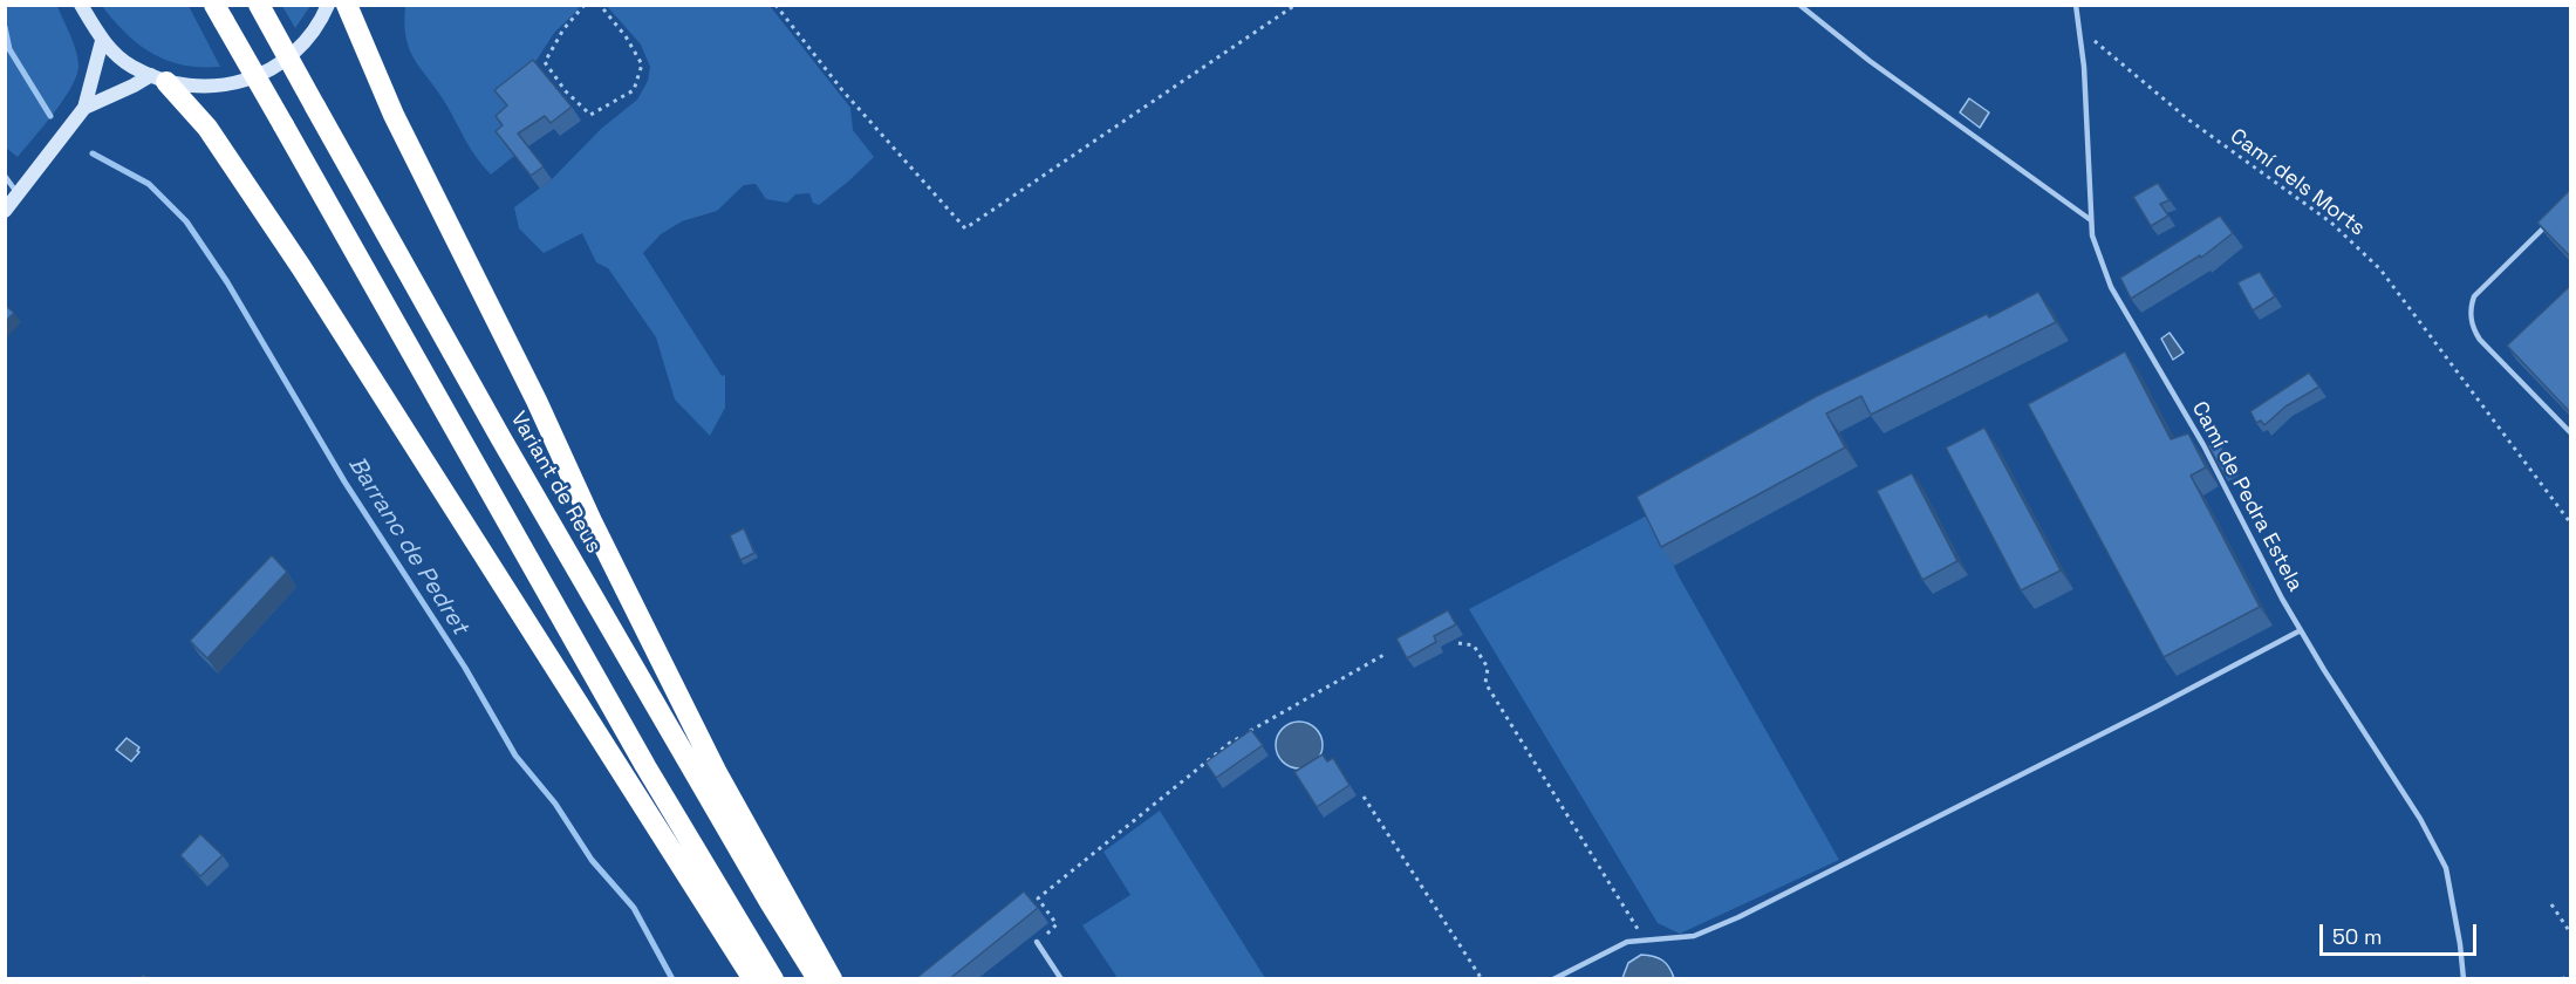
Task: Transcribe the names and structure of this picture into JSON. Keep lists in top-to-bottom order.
{
  "streets": {
    "highway": ["Variant de Reus"],
    "lane": ["Camí de Pedra Estela"],
    "path": ["Camí dels Morts"]
  },
  "crossings": [
    ["Camí dels Morts", "Camí de Pedra Estela"]
  ],
  "water": ["Barranc de Pedret"],
  "scale_bar": "50 m"
}
